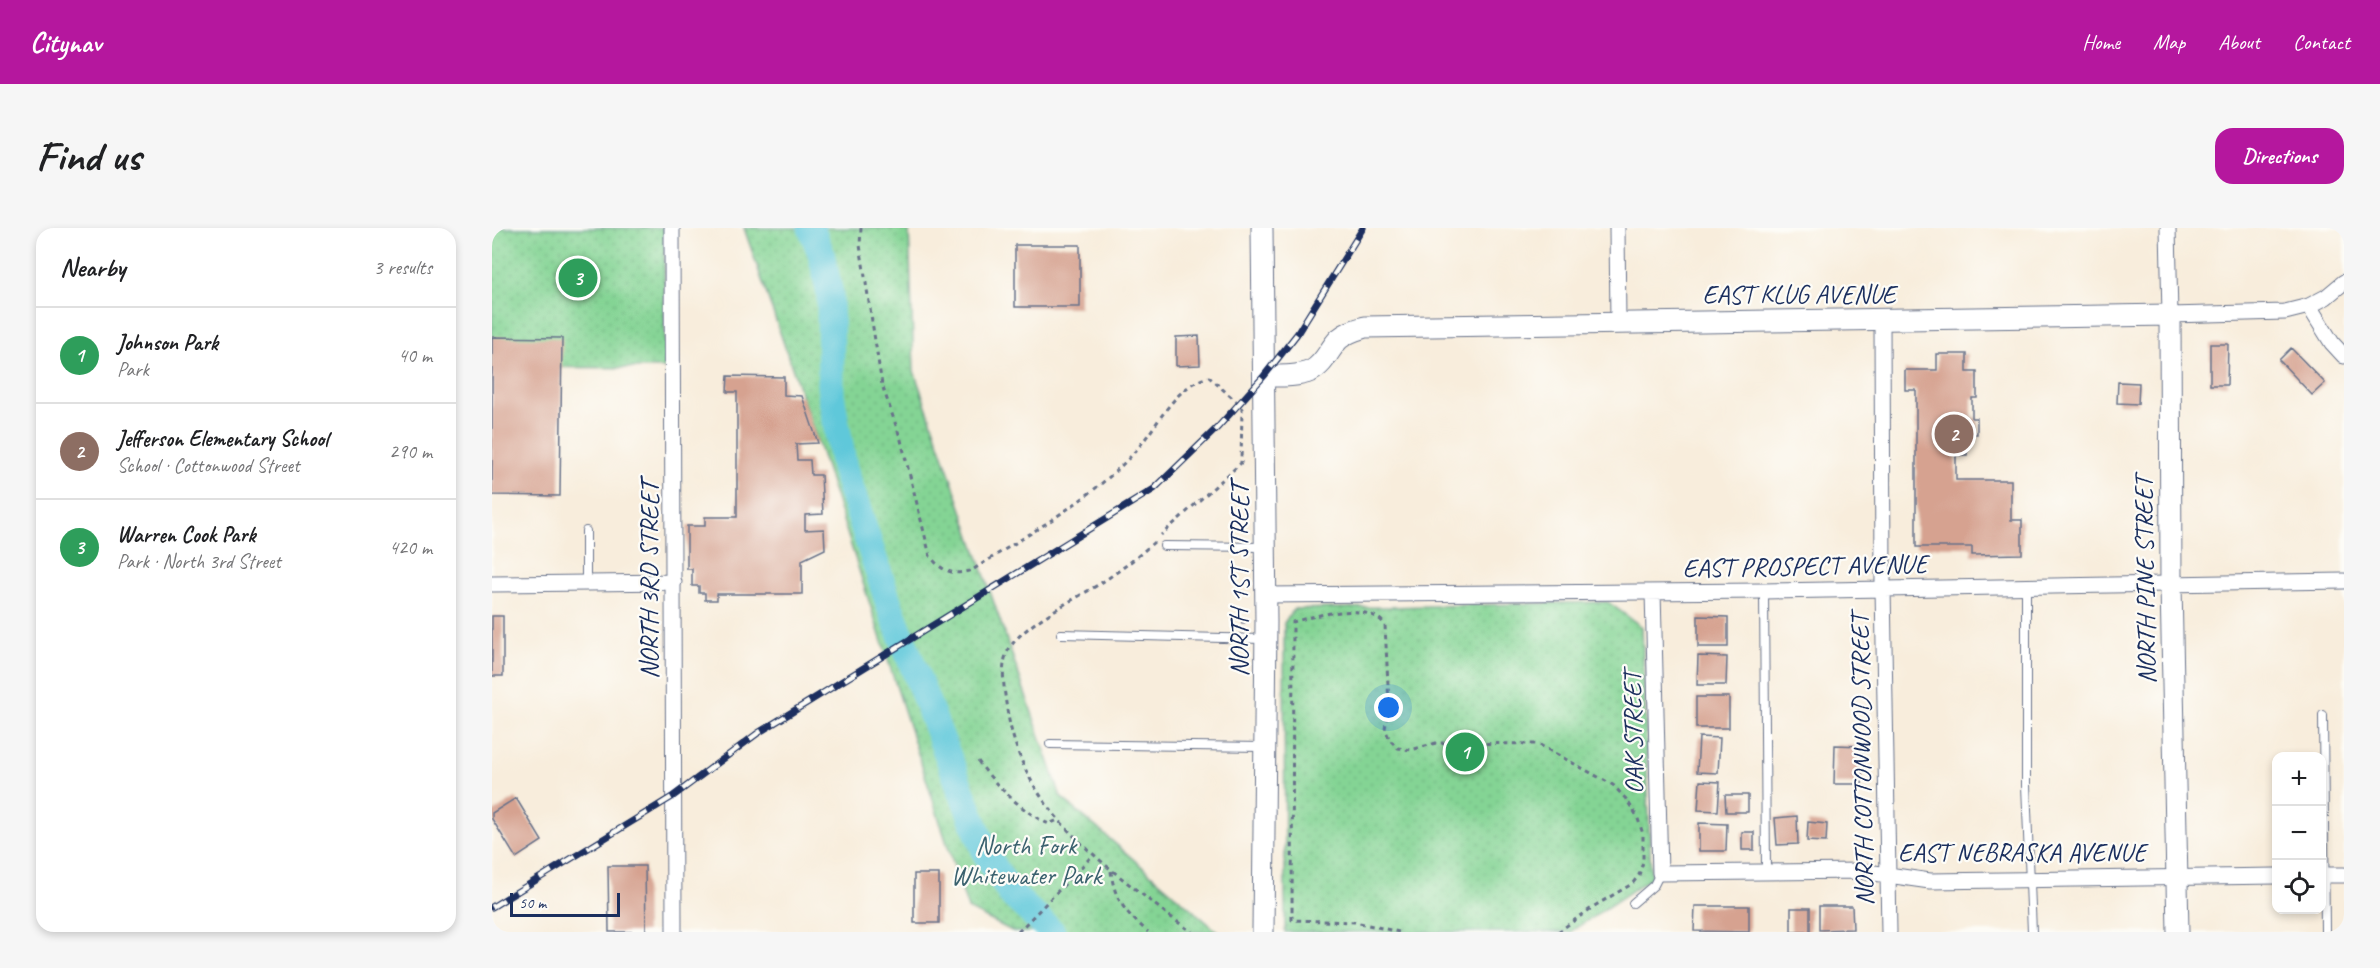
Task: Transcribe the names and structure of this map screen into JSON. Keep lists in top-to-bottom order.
{
  "streets": {
    "street": [
      "EAST KLUG AVENUE",
      "EAST PROSPECT AVENUE",
      "NORTH 3RD STREET",
      "NORTH 1ST STREET",
      "NORTH PINE STREET",
      "OAK STREET",
      "NORTH COTTONWOOD STREET",
      "EAST NEBRASKA AVENUE"
    ]
  },
  "crossings": [
    ["EAST KLUG AVENUE", "NORTH 1ST STREET"],
    ["EAST KLUG AVENUE", "NORTH PINE STREET"],
    ["EAST KLUG AVENUE", "NORTH COTTONWOOD STREET"],
    ["EAST PROSPECT AVENUE", "NORTH 1ST STREET"],
    ["EAST PROSPECT AVENUE", "NORTH PINE STREET"],
    ["EAST PROSPECT AVENUE", "OAK STREET"],
    ["EAST PROSPECT AVENUE", "NORTH COTTONWOOD STREET"],
    ["NORTH PINE STREET", "EAST NEBRASKA AVENUE"],
    ["OAK STREET", "EAST NEBRASKA AVENUE"],
    ["NORTH COTTONWOOD STREET", "EAST NEBRASKA AVENUE"]
  ],
  "parks": ["North Fork Whitewater Park"],
  "scale_bar": "50 m",
  "page": {
    "header": "Citynav",
    "nav": [
      "Home",
      "Map",
      "About",
      "Contact"
    ],
    "buttons": "Directions",
    "title": "Find us",
    "heading": ["Nearby", "3 results"],
    "pins": ["3", "2", "1"],
    "list": [
      {
        "mark": "1",
        "name": "Johnson Park",
        "note": "Park",
        "value": "40 m"
      },
      {
        "mark": "2",
        "name": "Jefferson Elementary School",
        "note": "School · Cottonwood Street",
        "value": "290 m"
      },
      {
        "mark": "3",
        "name": "Warren Cook Park",
        "note": "Park · North 3rd Street",
        "value": "420 m"
      }
    ],
    "map_buttons": ["+", "−"],
    "scale": "50 m"
  }
}
